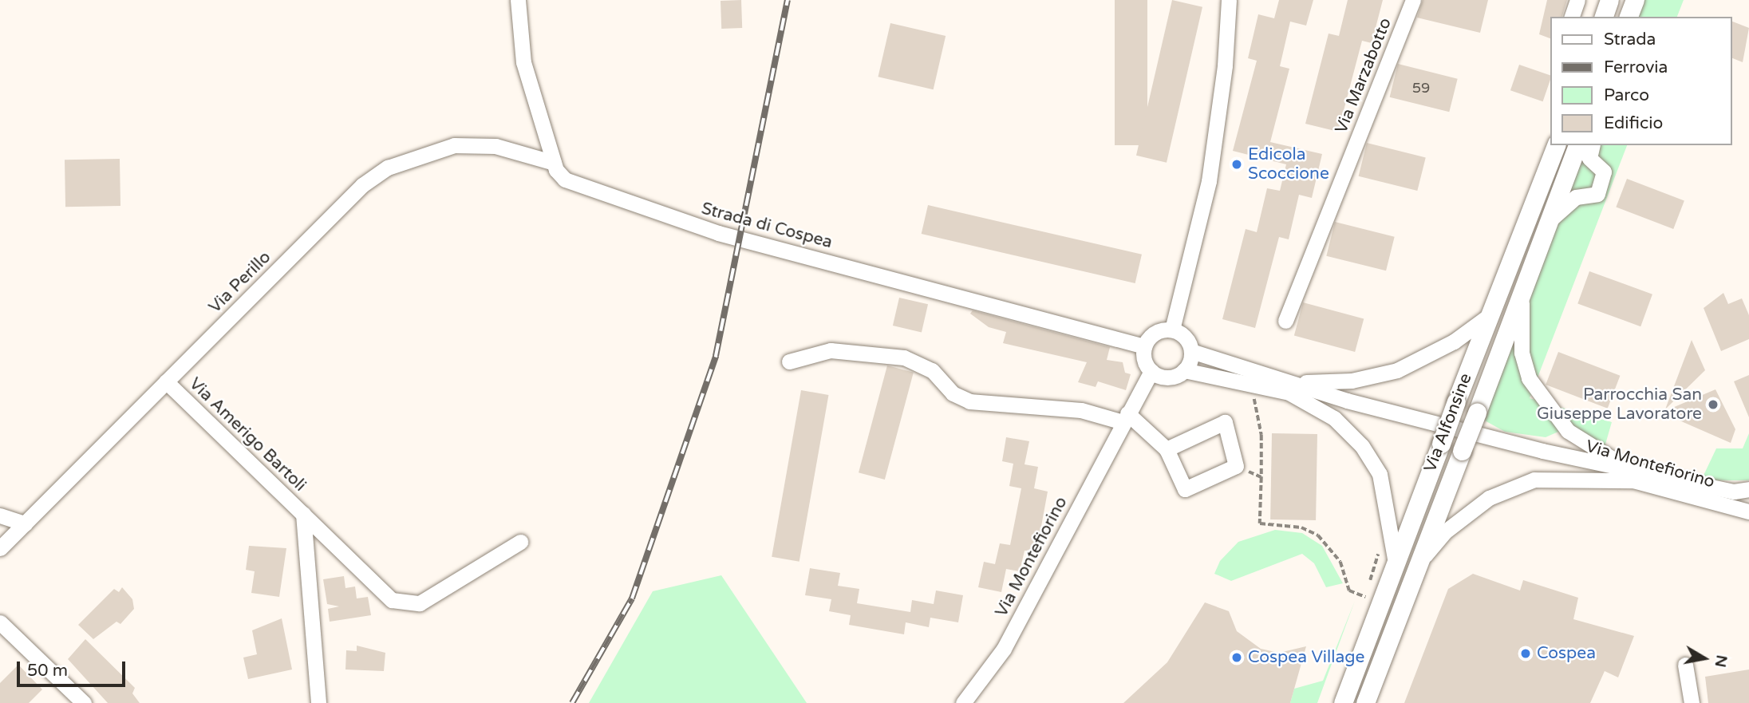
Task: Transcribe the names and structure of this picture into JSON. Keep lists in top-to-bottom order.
{
  "streets": {
    "main road": ["Via Alfonsine"],
    "street": [
      "Via Marzabotto",
      "Strada di Cospea",
      "Via Perillo",
      "Via Amerigo Bartoli",
      "Via Montefiorino"
    ]
  },
  "crossings": [
    ["Strada di Cospea", "Via Perillo"],
    ["Strada di Cospea", "Via Montefiorino"],
    ["Via Perillo", "Via Amerigo Bartoli"]
  ],
  "places": [
    "Edicola Scoccione",
    "Parrocchia San Giuseppe Lavoratore",
    "Cospea",
    "Cospea Village"
  ],
  "house_numbers": ["59"],
  "legend": [
    "Strada",
    "Ferrovia",
    "Parco",
    "Edificio"
  ],
  "scale_bar": "50 m",
  "north": "right"
}
